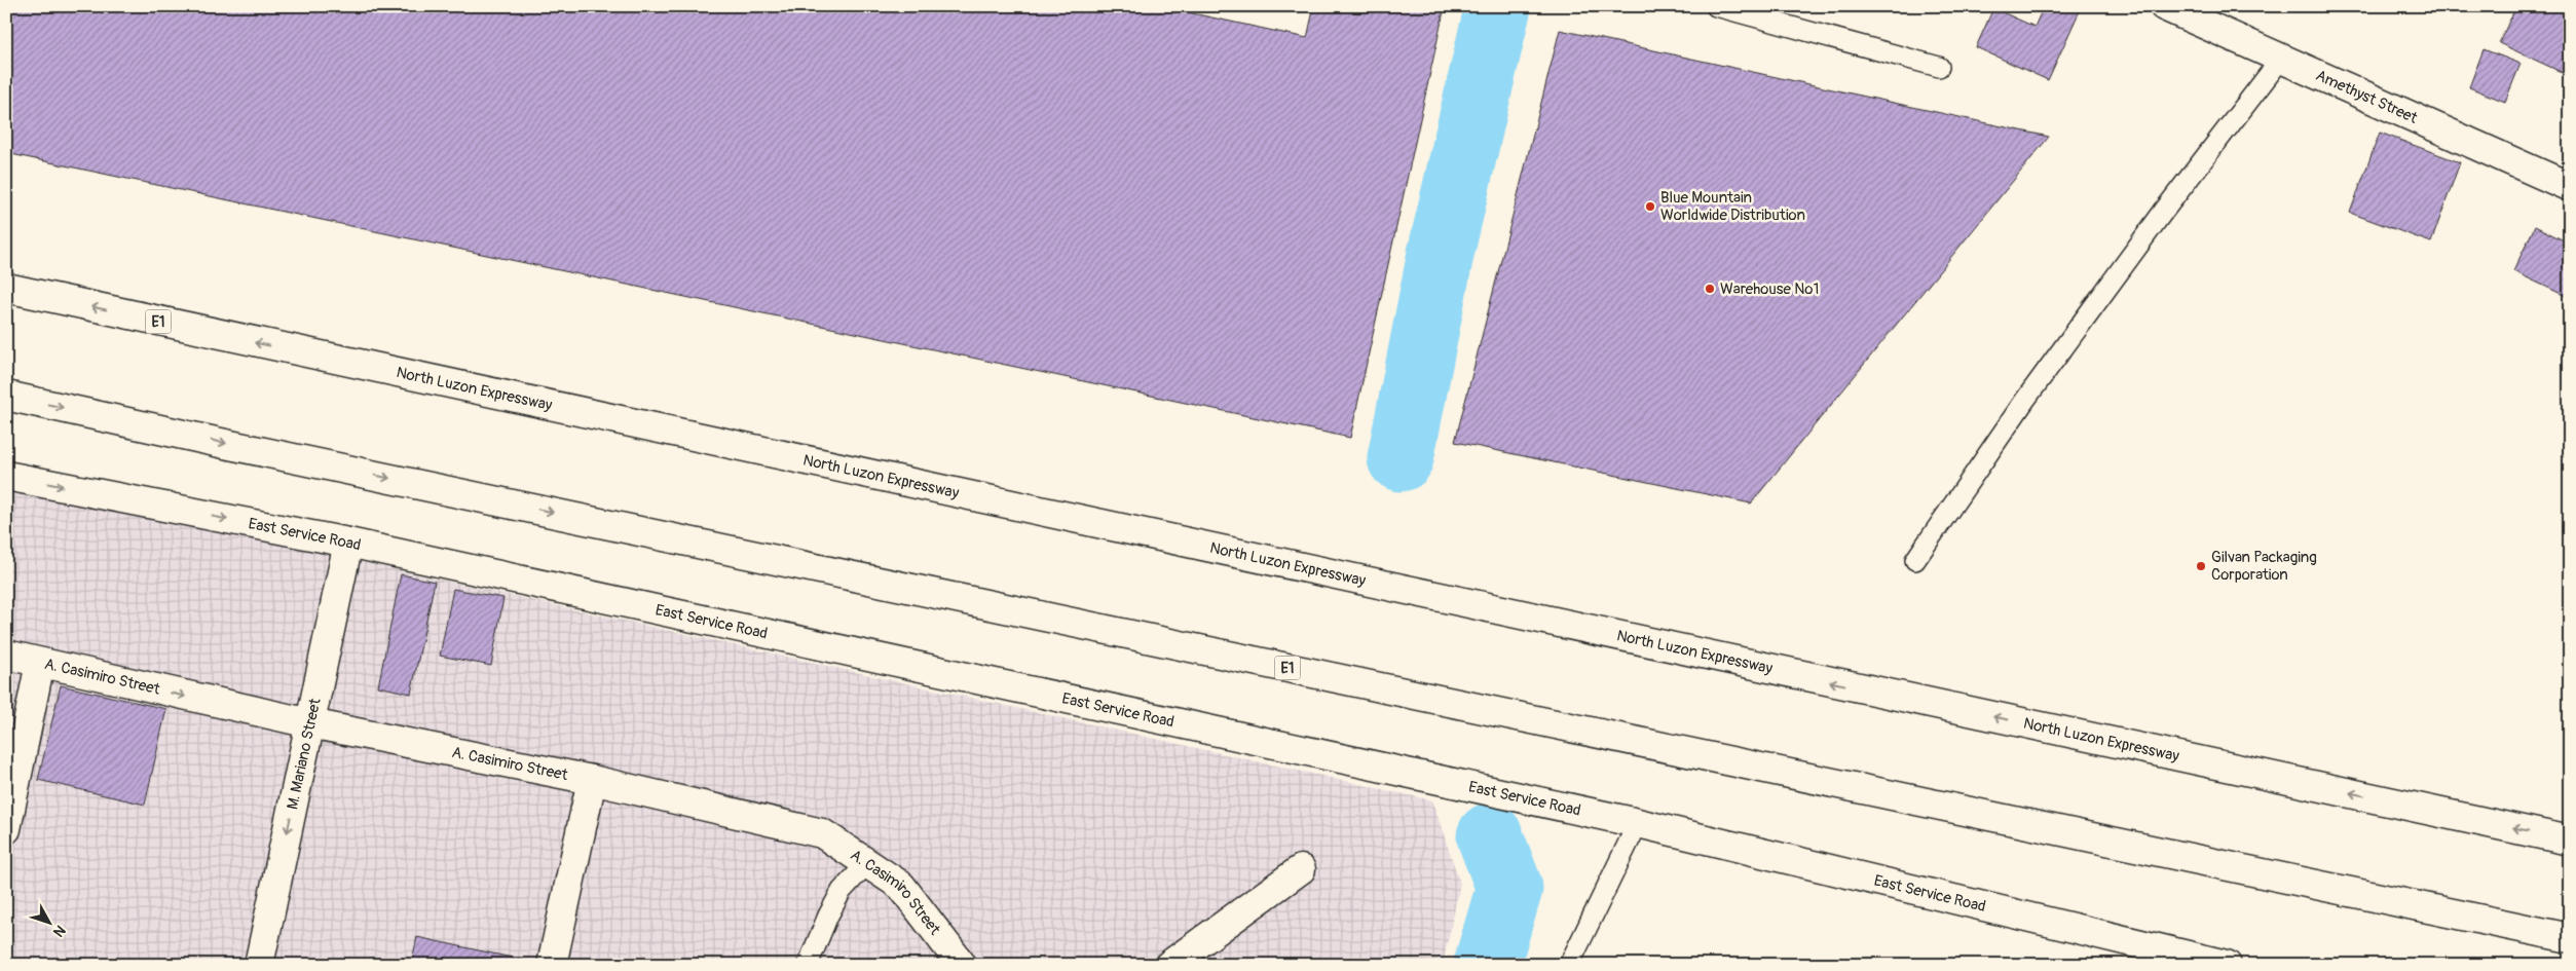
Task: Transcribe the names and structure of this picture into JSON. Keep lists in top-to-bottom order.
{
  "streets": {
    "main road": [
      "Amethyst Street",
      "E1",
      "North Luzon Expressway",
      "East Service Road",
      "A. Casimiro Street",
      "M. Mariano Street"
    ]
  },
  "crossings": [
    ["East Service Road", "M. Mariano Street"],
    ["A. Casimiro Street", "M. Mariano Street"]
  ],
  "one_way": ["M. Mariano Street"],
  "places": ["Blue Mountain Worldwide Distribution", "Warehouse №1", "Gilvan Packaging Corporation"],
  "north": "bottom right"
}
